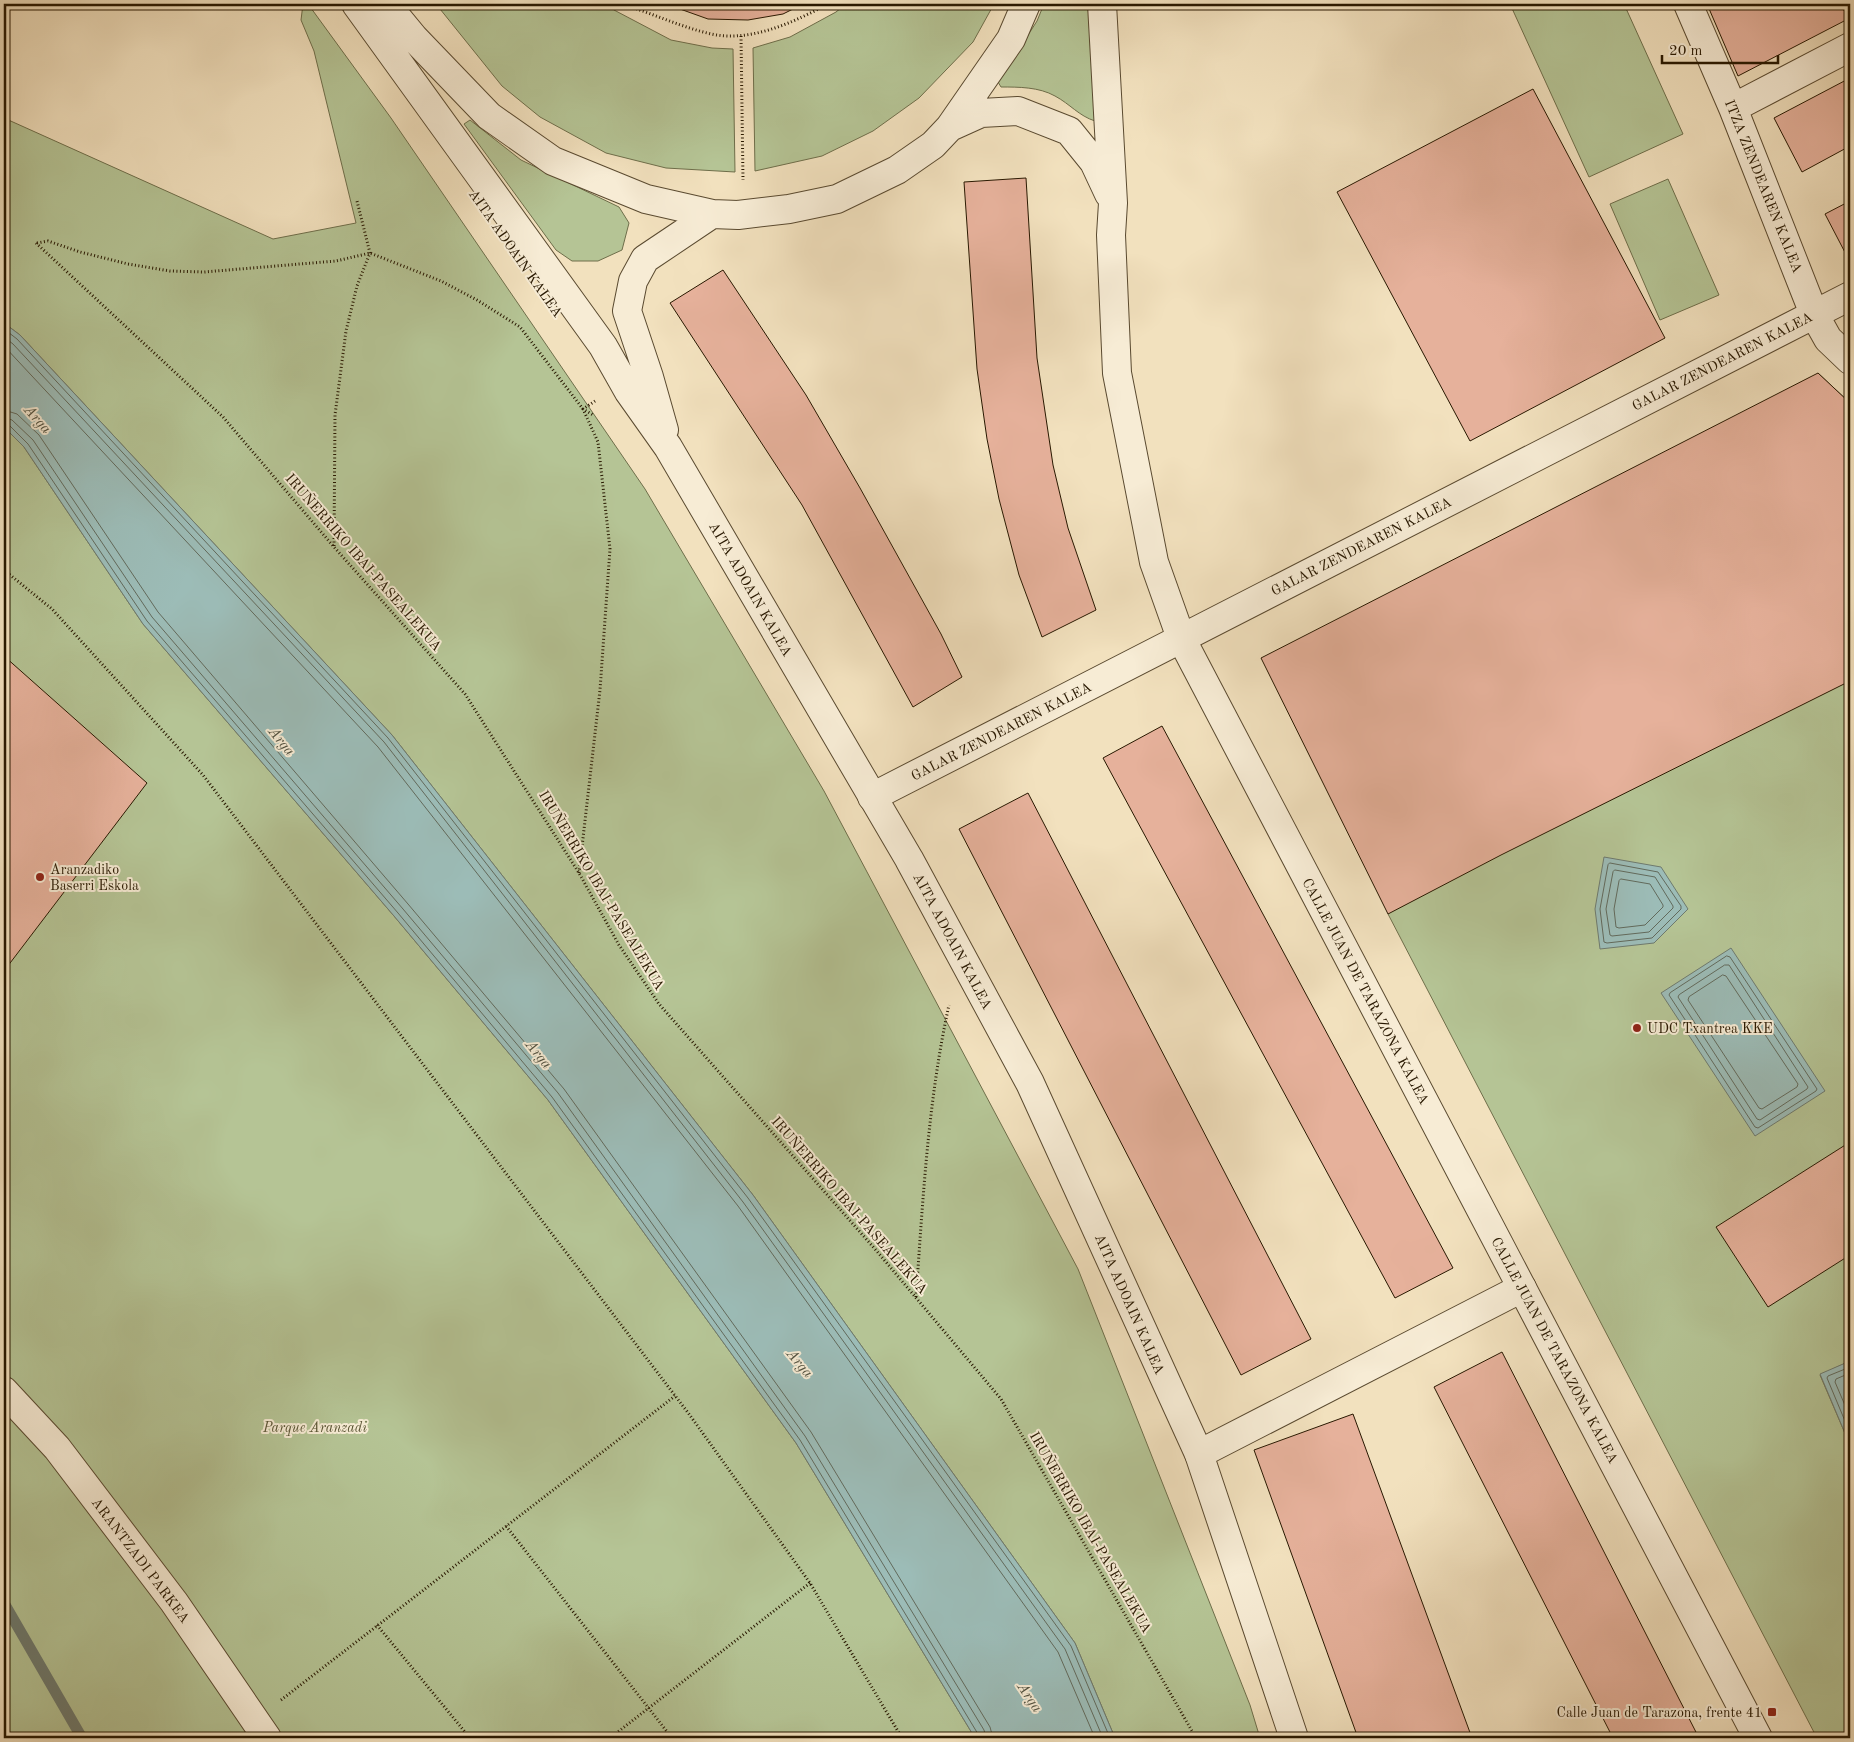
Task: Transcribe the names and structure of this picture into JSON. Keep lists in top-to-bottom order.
{
  "streets": {
    "street": [
      "ITZA ZENDEAREN KALEA",
      "AITA ADOAIN KALEA",
      "GALAR ZENDEAREN KALEA",
      "CALLE JUAN DE TARAZONA KALEA",
      "ARANTZADI PARKEA"
    ],
    "path": ["IRUÑERRIKO IBAI-PASEALEKUA"]
  },
  "crossings": [
    ["ITZA ZENDEAREN KALEA", "GALAR ZENDEAREN KALEA"],
    ["AITA ADOAIN KALEA", "GALAR ZENDEAREN KALEA"],
    ["AITA ADOAIN KALEA", "CALLE JUAN DE TARAZONA KALEA"],
    ["GALAR ZENDEAREN KALEA", "CALLE JUAN DE TARAZONA KALEA"]
  ],
  "water": ["Arga"],
  "parks": ["Parque Aranzadi"],
  "places": {
    "other": ["Aranzadiko Baserri Eskola", "UDC Txantrea KKE"],
    "transit": ["Calle Juan de Tarazona, frente 41"]
  },
  "scale_bar": "20 m"
}
